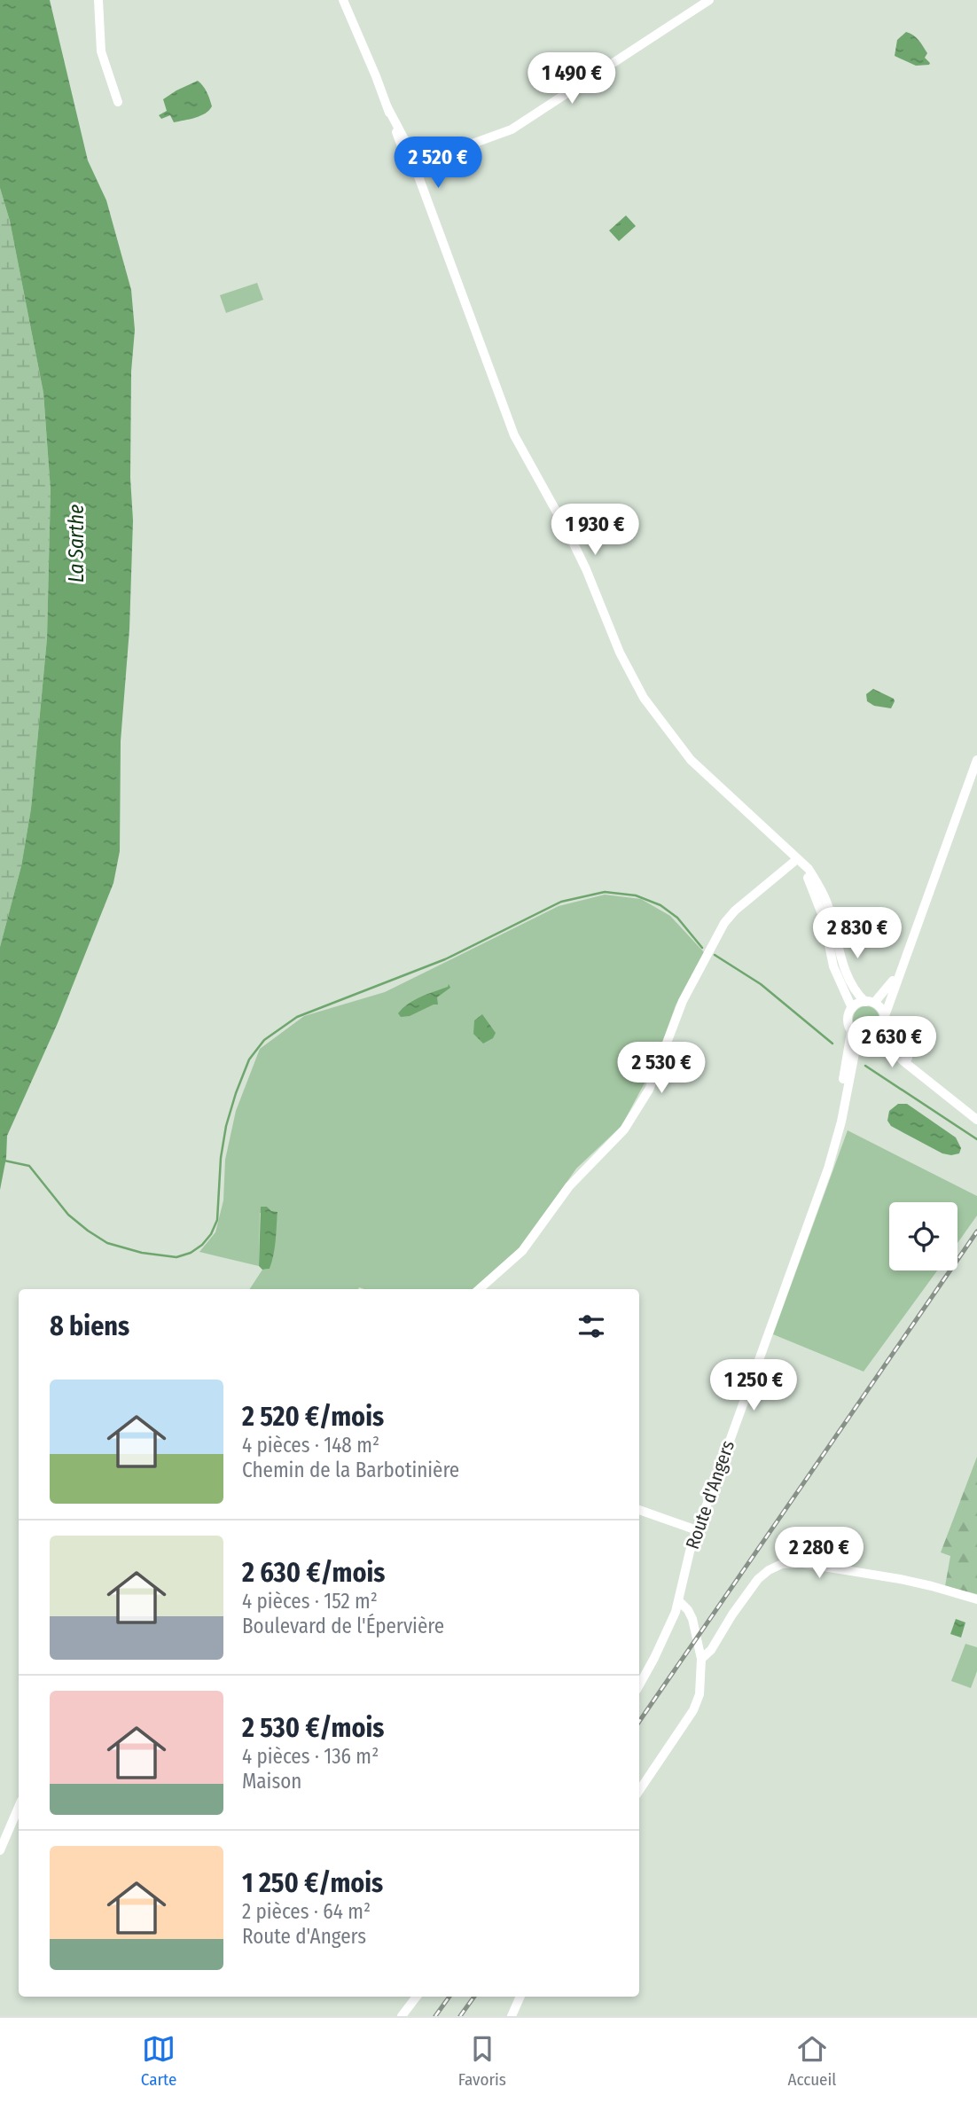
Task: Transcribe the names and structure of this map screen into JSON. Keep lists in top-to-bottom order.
{
  "streets": {
    "street": ["Route d'Angers"]
  },
  "water": ["La Sarthe"],
  "page": {
    "price": [
      "1 490 €",
      "2 520 €",
      "1 930 €",
      "2 830 €",
      "2 630 €",
      "2 530 €",
      "1 250 €",
      "2 280 €"
    ],
    "heading": "8 biens",
    "list": [
      {
        "name": "2 520 €/mois",
        "note": "4 pièces · 148 m² · Chemin de la Barbotinière"
      },
      {
        "name": "2 630 €/mois",
        "note": "4 pièces · 152 m² · Boulevard de l'Épervière"
      },
      {
        "name": "2 530 €/mois",
        "note": "4 pièces · 136 m² · Maison"
      },
      {
        "name": "1 250 €/mois",
        "note": "2 pièces · 64 m² · Route d'Angers"
      }
    ],
    "tabs": ["Carte", "Favoris", "Accueil"]
  }
}
